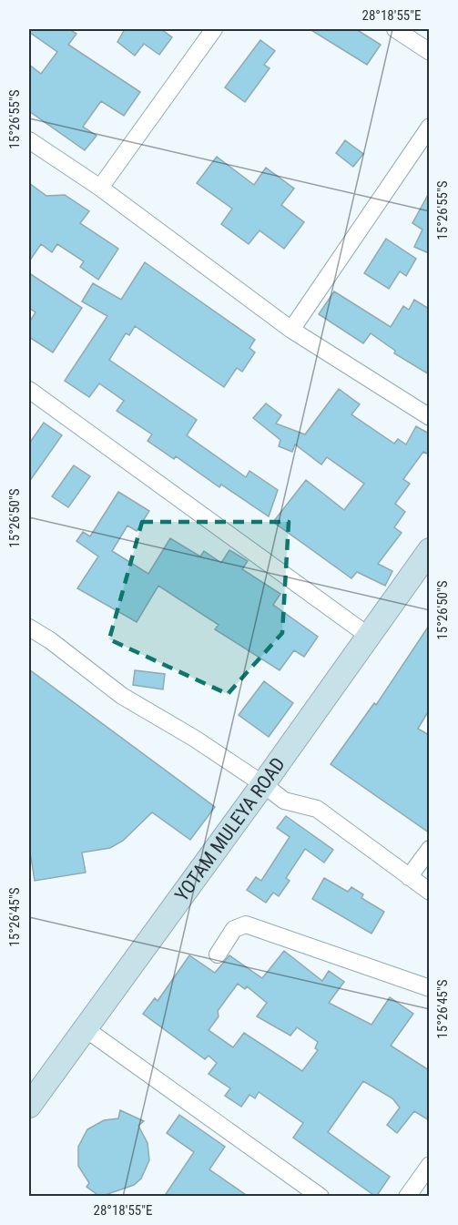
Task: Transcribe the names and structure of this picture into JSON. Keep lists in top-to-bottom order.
{
  "streets": {
    "street": ["YOTAM MULEYA ROAD"]
  },
  "coordinates": [
    "28°18'55\"E",
    "15°26'55\"S",
    "15°26'50\"S",
    "15°26'45\"S"
  ]
}
